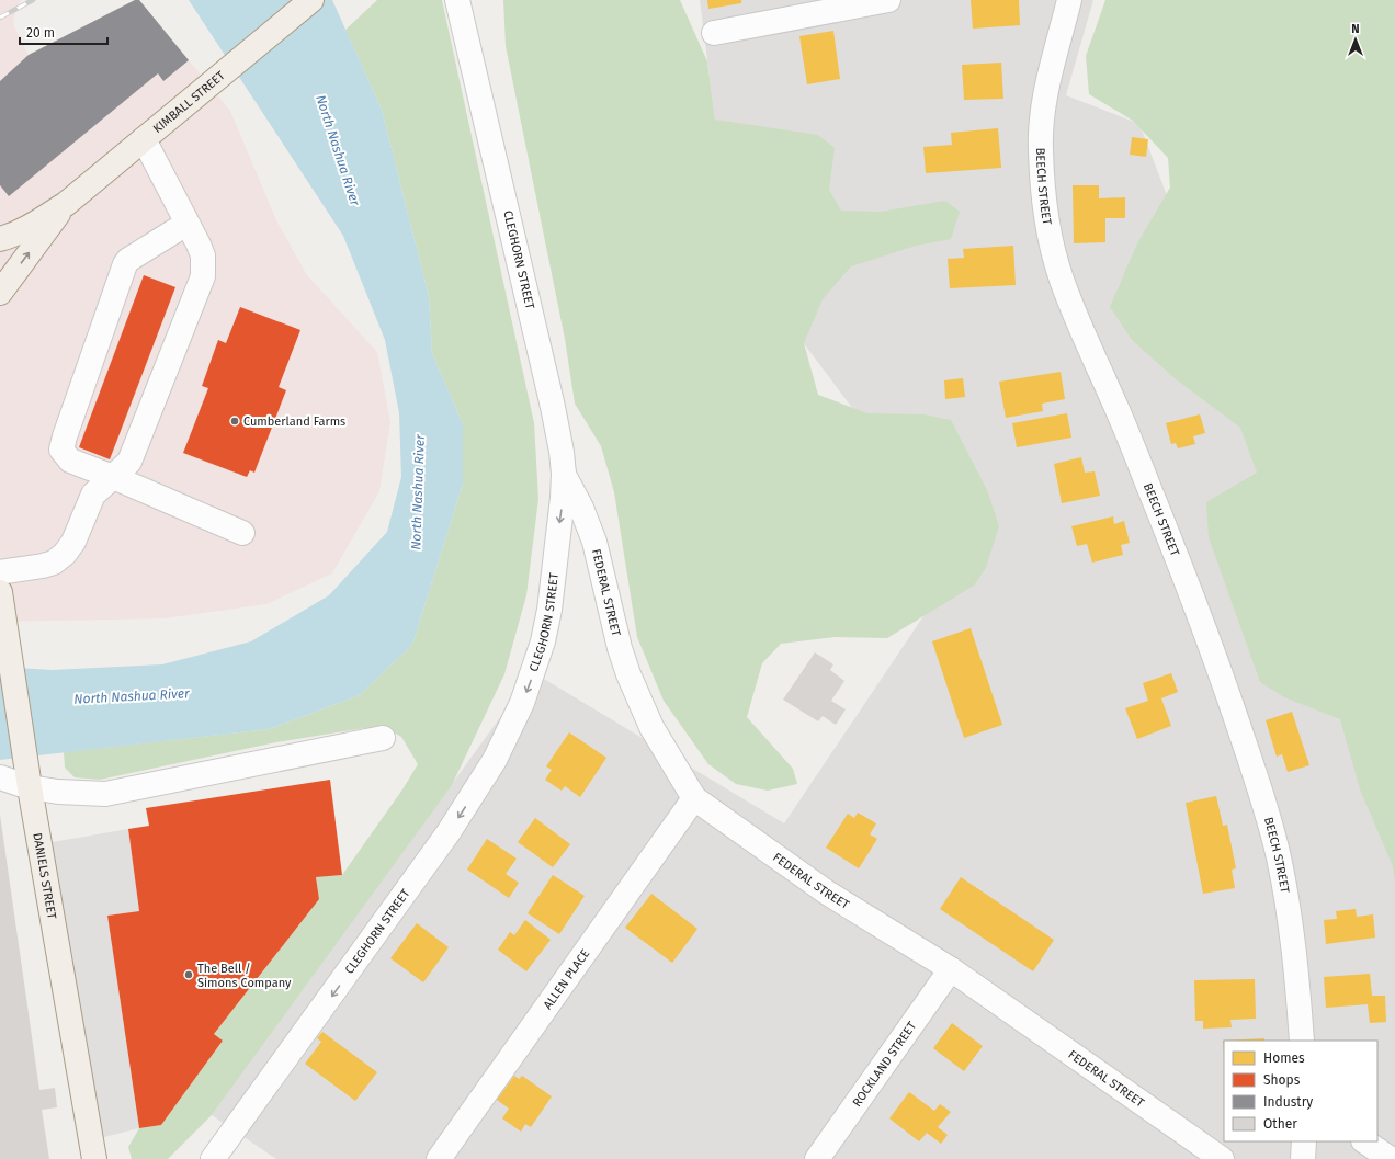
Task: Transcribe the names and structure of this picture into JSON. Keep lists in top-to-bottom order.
{
  "streets": {
    "main road": ["KIMBALL STREET", "DANIELS STREET"],
    "street": [
      "BEECH STREET",
      "CLEGHORN STREET",
      "FEDERAL STREET",
      "ALLEN PLACE",
      "ROCKLAND STREET"
    ]
  },
  "crossings": [
    ["CLEGHORN STREET", "FEDERAL STREET"],
    ["FEDERAL STREET", "ALLEN PLACE"],
    ["FEDERAL STREET", "ROCKLAND STREET"]
  ],
  "one_way": ["CLEGHORN STREET"],
  "water": ["North Nashua River"],
  "places": ["Cumberland Farms", "The Bell / Simons Company"],
  "legend": [
    "Homes",
    "Shops",
    "Industry",
    "Other"
  ],
  "scale_bar": "20 m",
  "north": "top"
}
